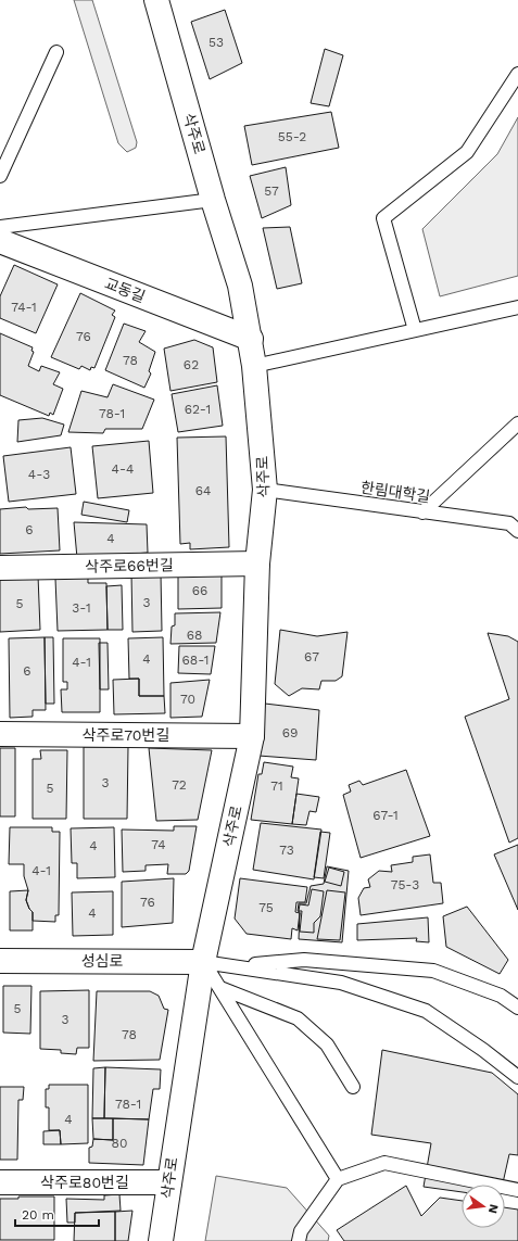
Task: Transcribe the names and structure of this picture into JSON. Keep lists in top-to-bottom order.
{
  "streets": {
    "street": [
      "삭주로",
      "교동길",
      "삭주로66번길",
      "삭주로70번길",
      "성심로",
      "삭주로80번길"
    ],
    "lane": ["한림대학길"]
  },
  "crossings": [
    ["삭주로", "교동길"],
    ["삭주로", "한림대학길"],
    ["삭주로", "삭주로66번길"],
    ["삭주로", "삭주로70번길"],
    ["삭주로", "성심로"],
    ["삭주로", "삭주로80번길"]
  ],
  "house_numbers": [
    "53",
    "55-2",
    "57",
    "74-1",
    "76",
    "78",
    "62",
    "62-1",
    "78-1",
    "4-4",
    "4-3",
    "64",
    "6",
    "4",
    "66",
    "3",
    "5",
    "3-1",
    "68",
    "67",
    "4",
    "68-1",
    "4-1",
    "6",
    "70",
    "69",
    "3",
    "72",
    "71",
    "5",
    "67-1",
    "74",
    "4",
    "73",
    "4-1",
    "75-3",
    "76",
    "75",
    "4",
    "5",
    "3",
    "78",
    "78-1",
    "4",
    "80"
  ],
  "scale_bar": "20 m",
  "north": "right"
}
